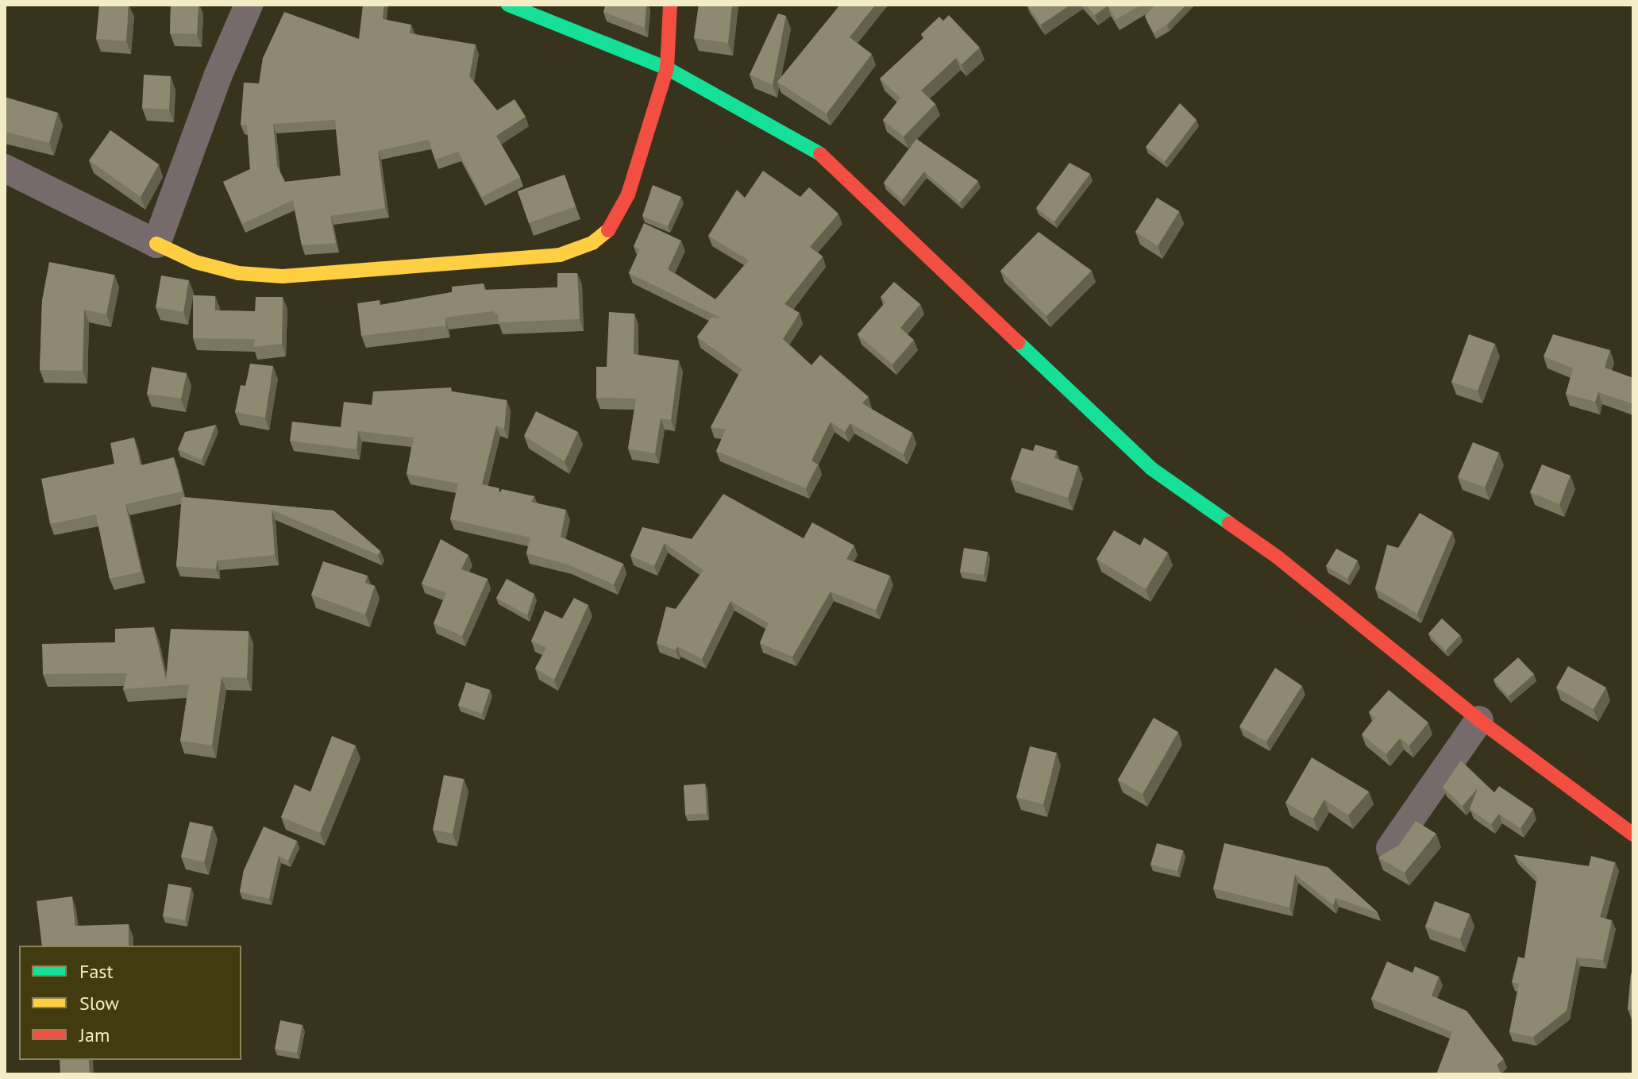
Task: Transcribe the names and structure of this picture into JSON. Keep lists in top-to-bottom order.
{
  "legend": ["Fast", "Slow", "Jam"]
}
